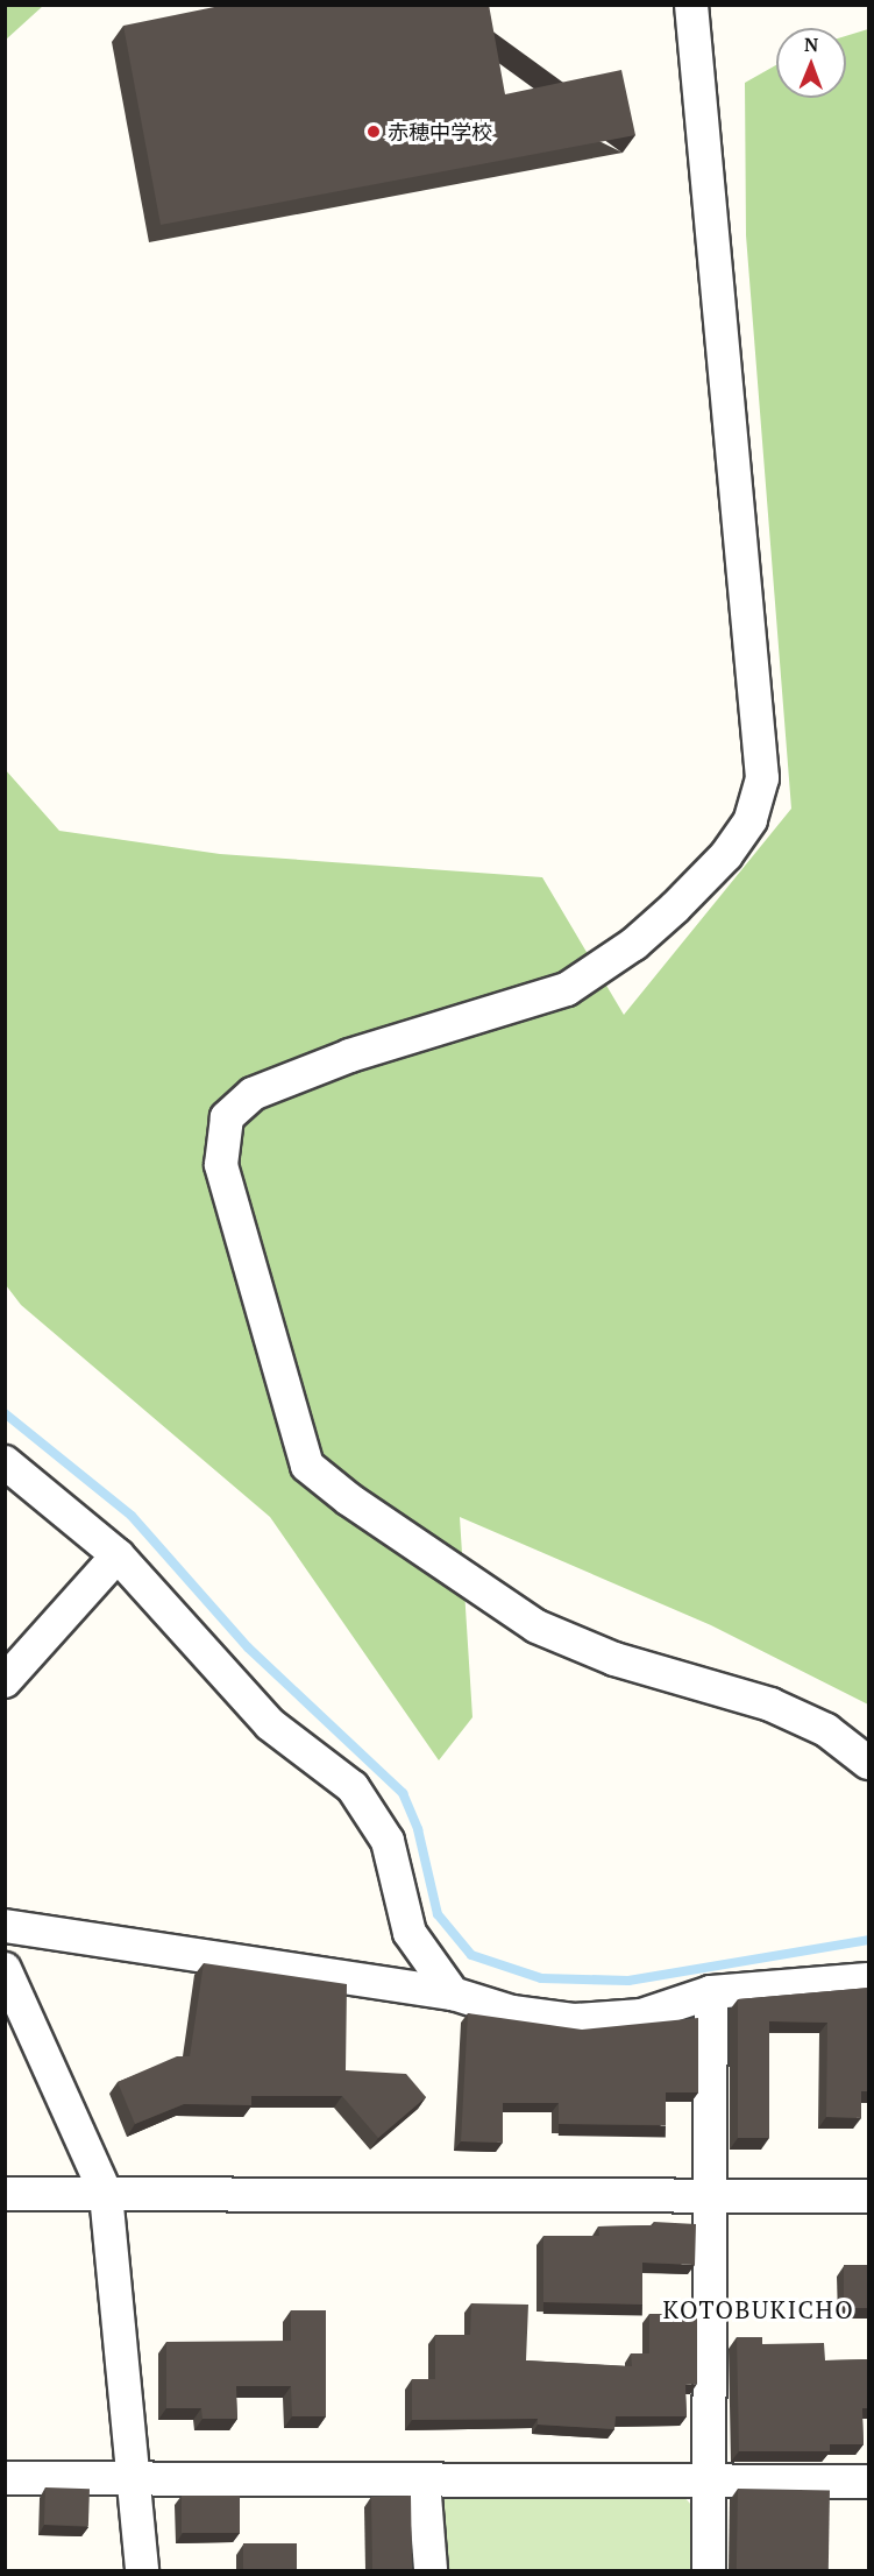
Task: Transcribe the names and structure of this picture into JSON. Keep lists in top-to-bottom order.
{
  "districts": ["KOTOBUKICHO"],
  "places": ["赤穂中学校"],
  "north": "top"
}
